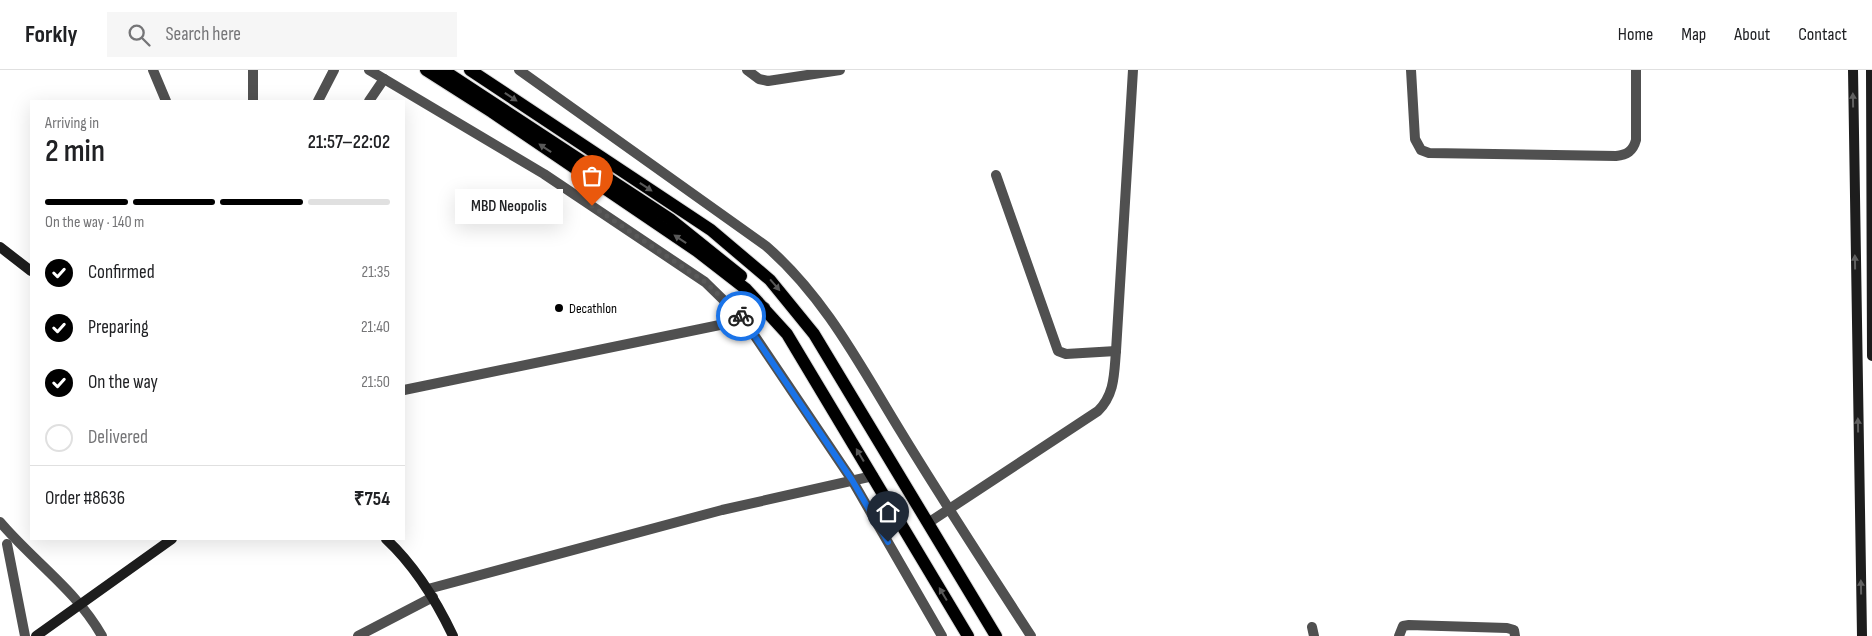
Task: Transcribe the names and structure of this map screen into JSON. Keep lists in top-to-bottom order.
{
  "places": ["MBD Neopolis", "Decathlon"],
  "page": {
    "header": "Forkly",
    "search": "Search here",
    "nav": [
      "Home",
      "Map",
      "About",
      "Contact"
    ],
    "heading": ["2 min", "Arriving in", "21:57–22:02"],
    "panel": ["Order #8636", "₹754"],
    "bar": "On the way · 140 m",
    "bubble": "MBD Neopolis",
    "list": [
      ["Confirmed", "21:35"],
      ["Preparing", "21:40"],
      ["On the way", "21:50"],
      "Delivered"
    ]
  }
}
